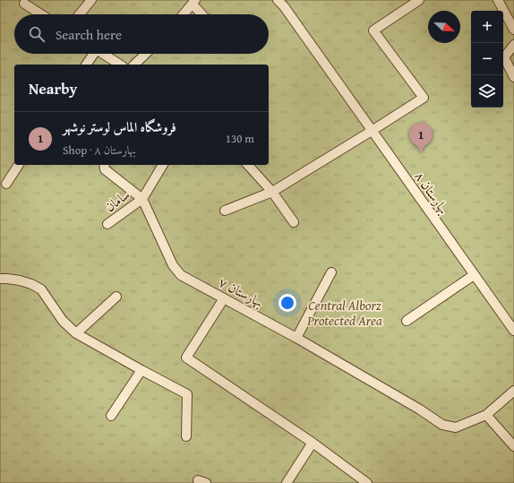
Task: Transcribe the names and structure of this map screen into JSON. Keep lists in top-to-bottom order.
{
  "streets": {
    "street": ["بهارستان ۸", "سامان", "بهارستان ۷"]
  },
  "crossings": [
    ["سامان", "بهارستان ۷"]
  ],
  "parks": ["Central Alborz Protected Area"],
  "north": "bottom right",
  "page": {
    "map_buttons": ["+", "−"],
    "search": "Search here",
    "heading": "Nearby",
    "list": [
      {
        "mark": "1",
        "name": "فروشگاه الماس لوستر نوشهر",
        "note": "Shop · بهارستان ۸",
        "value": "130 m"
      }
    ],
    "pins": "1"
  }
}
